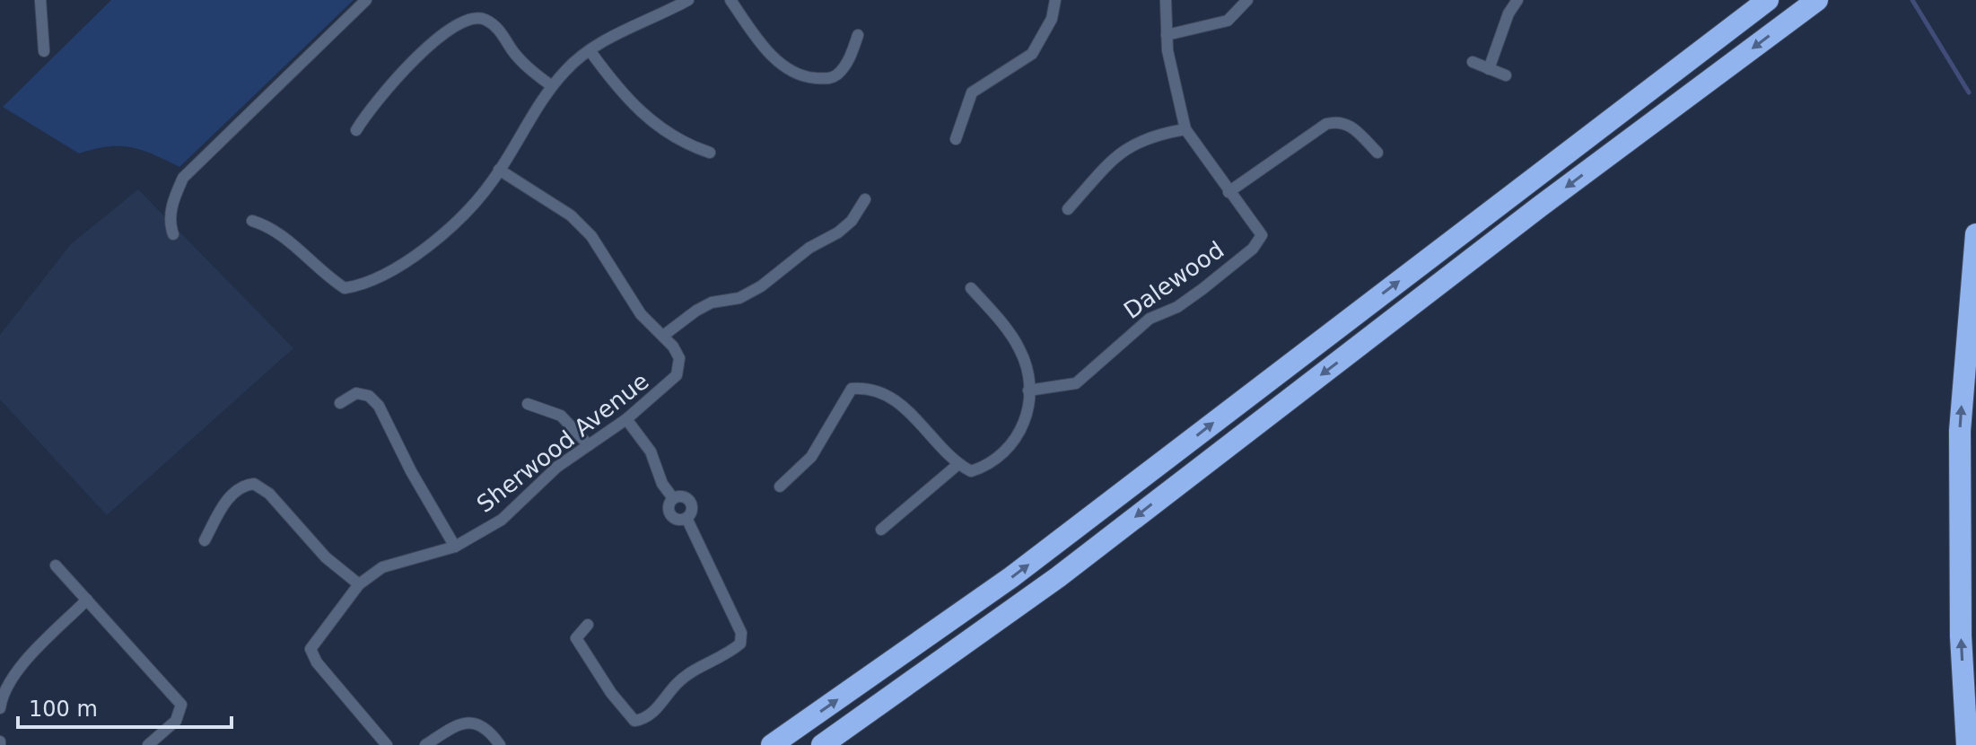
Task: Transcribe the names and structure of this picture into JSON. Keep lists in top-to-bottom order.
{
  "streets": {
    "street": ["Dalewood", "Sherwood Avenue"]
  },
  "scale_bar": "100 m"
}
